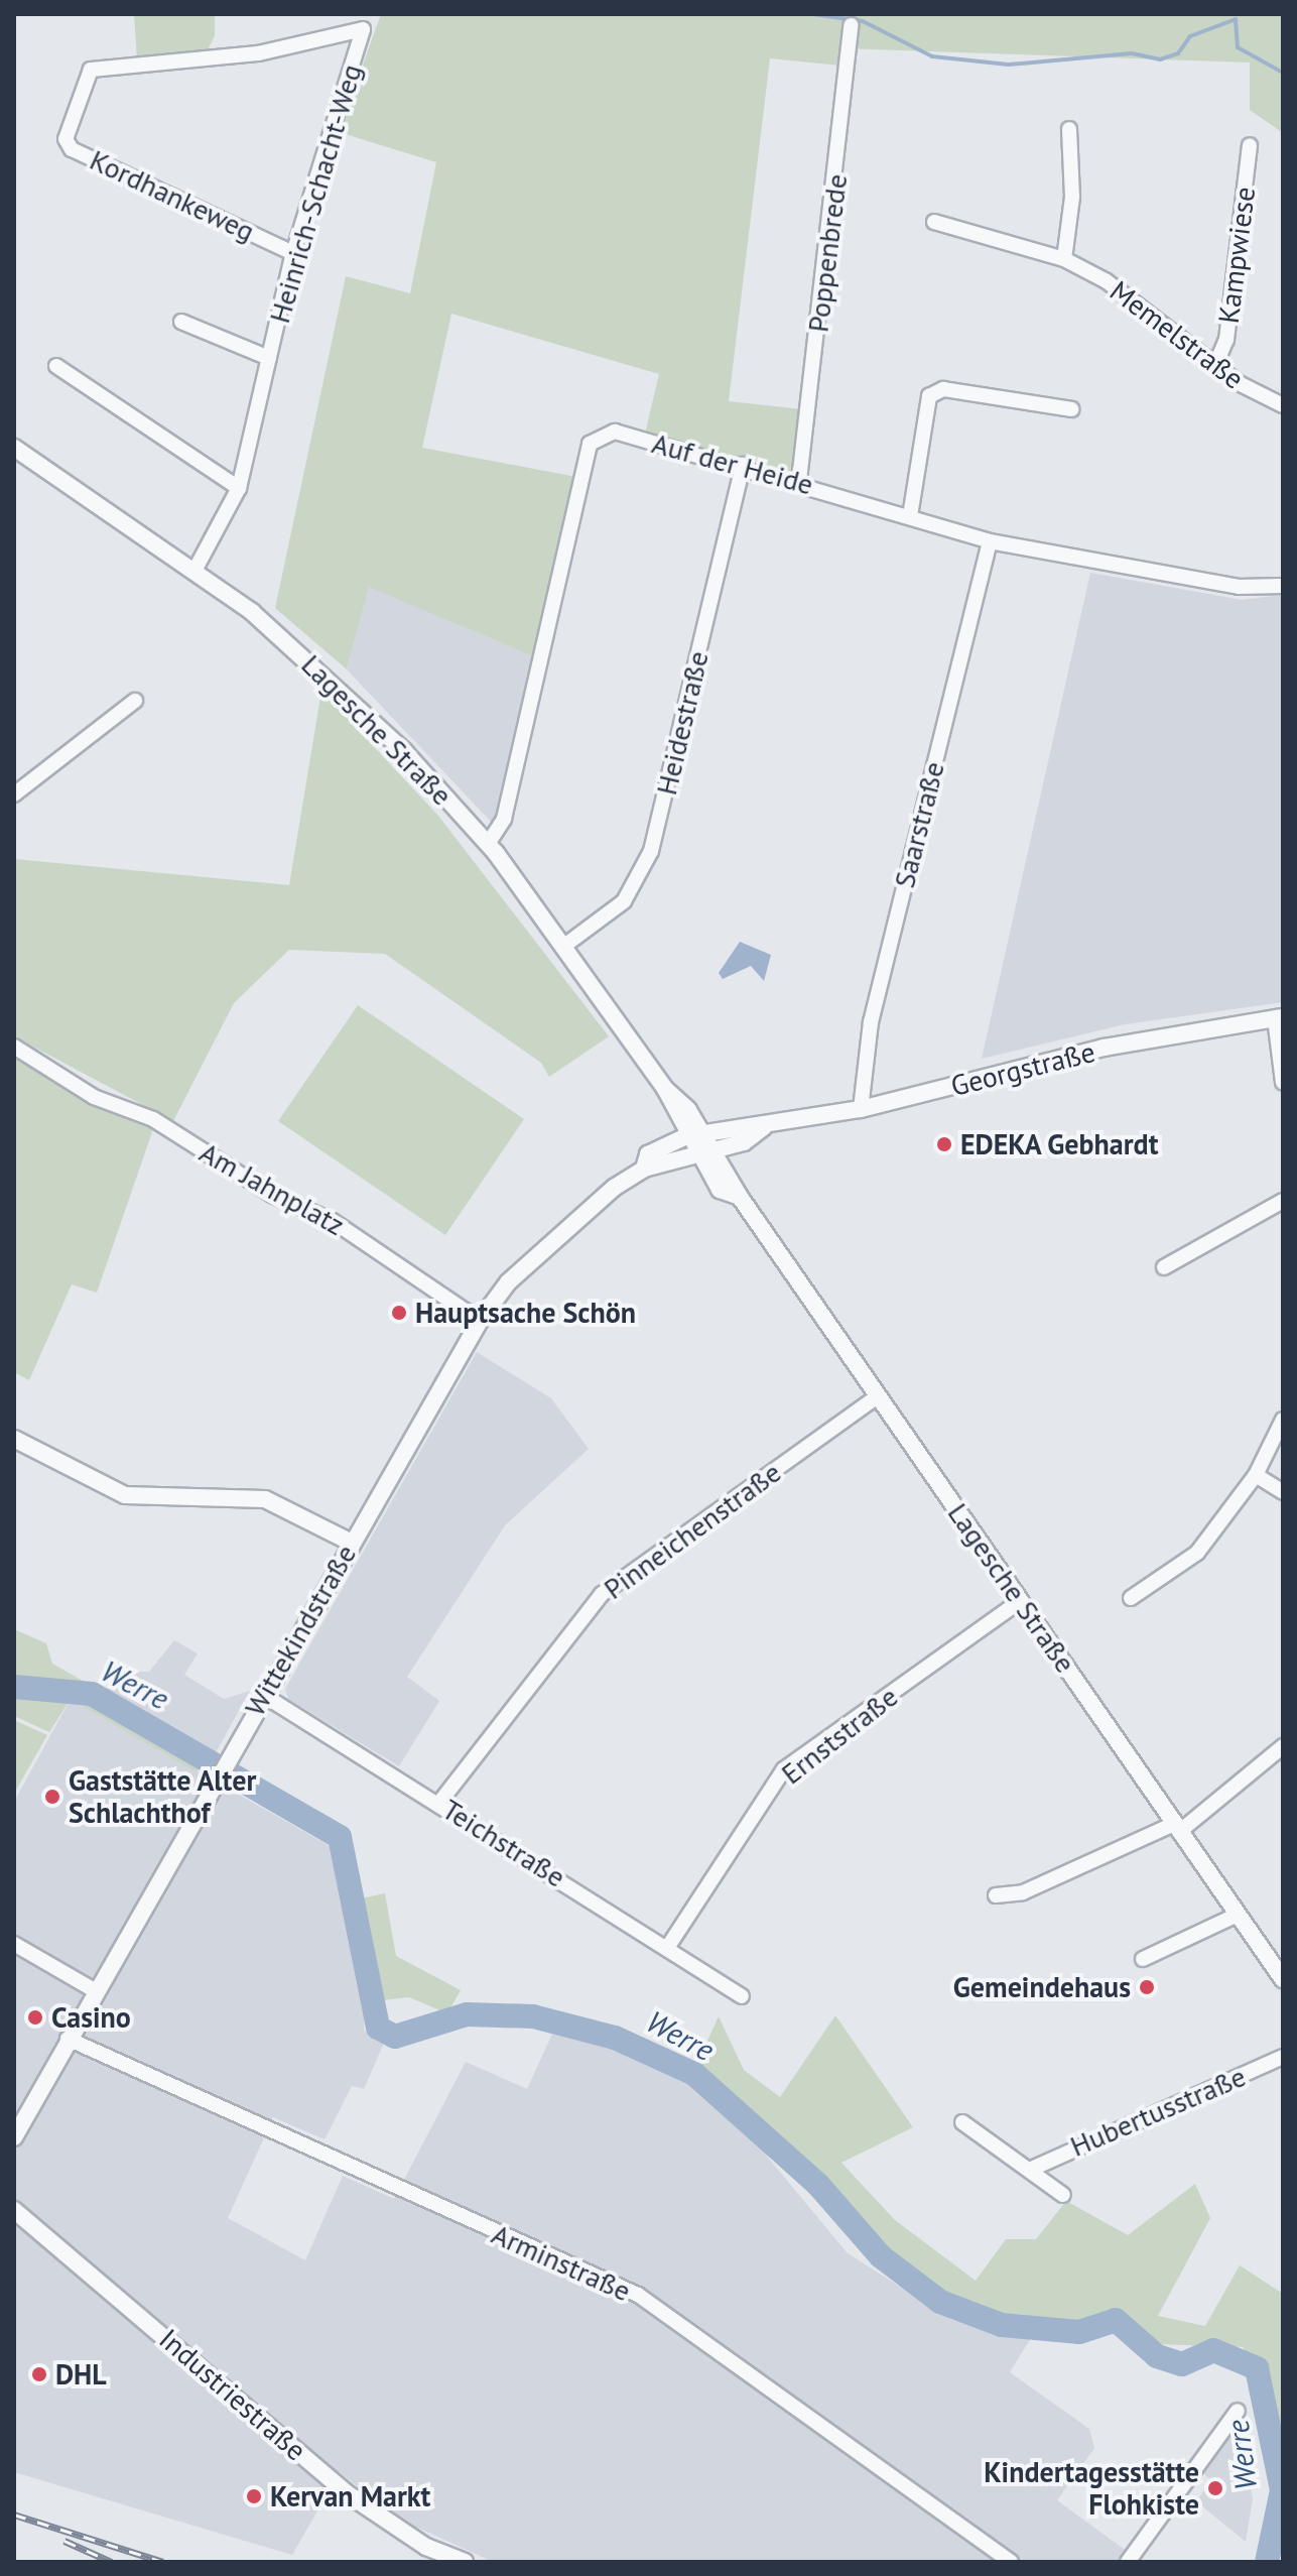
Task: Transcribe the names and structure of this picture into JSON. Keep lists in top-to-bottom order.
{
  "streets": {
    "street": [
      "Heinrich-Schacht-Weg",
      "Kordhankeweg",
      "Poppenbrede",
      "Kampwiese",
      "Memelstraße",
      "Auf der Heide",
      "Heidestraße",
      "Lagesche Straße",
      "Saarstraße",
      "Georgstraße",
      "Am Jahnplatz",
      "Pinneichenstraße",
      "Wittekindstraße",
      "Ernststraße",
      "Teichstraße",
      "Hubertusstraße",
      "Arminstraße",
      "Industriestraße"
    ]
  },
  "crossings": [
    ["Heinrich-Schacht-Weg", "Kordhankeweg"],
    ["Heinrich-Schacht-Weg", "Lagesche Straße"],
    ["Poppenbrede", "Auf der Heide"],
    ["Kampwiese", "Memelstraße"],
    ["Auf der Heide", "Heidestraße"],
    ["Auf der Heide", "Lagesche Straße"],
    ["Auf der Heide", "Saarstraße"],
    ["Heidestraße", "Lagesche Straße"],
    ["Lagesche Straße", "Georgstraße"],
    ["Lagesche Straße", "Pinneichenstraße"],
    ["Lagesche Straße", "Wittekindstraße"],
    ["Lagesche Straße", "Ernststraße"],
    ["Saarstraße", "Georgstraße"],
    ["Georgstraße", "Wittekindstraße"],
    ["Am Jahnplatz", "Wittekindstraße"],
    ["Pinneichenstraße", "Teichstraße"],
    ["Wittekindstraße", "Teichstraße"],
    ["Wittekindstraße", "Arminstraße"],
    ["Ernststraße", "Teichstraße"]
  ],
  "water": ["Werre"],
  "places": [
    "EDEKA Gebhardt",
    "Hauptsache Schön",
    "Gaststätte Alter Schlachthof",
    "Gemeindehaus",
    "Casino",
    "DHL",
    "Kindertagesstätte Flohkiste",
    "Kervan Markt"
  ]
}
